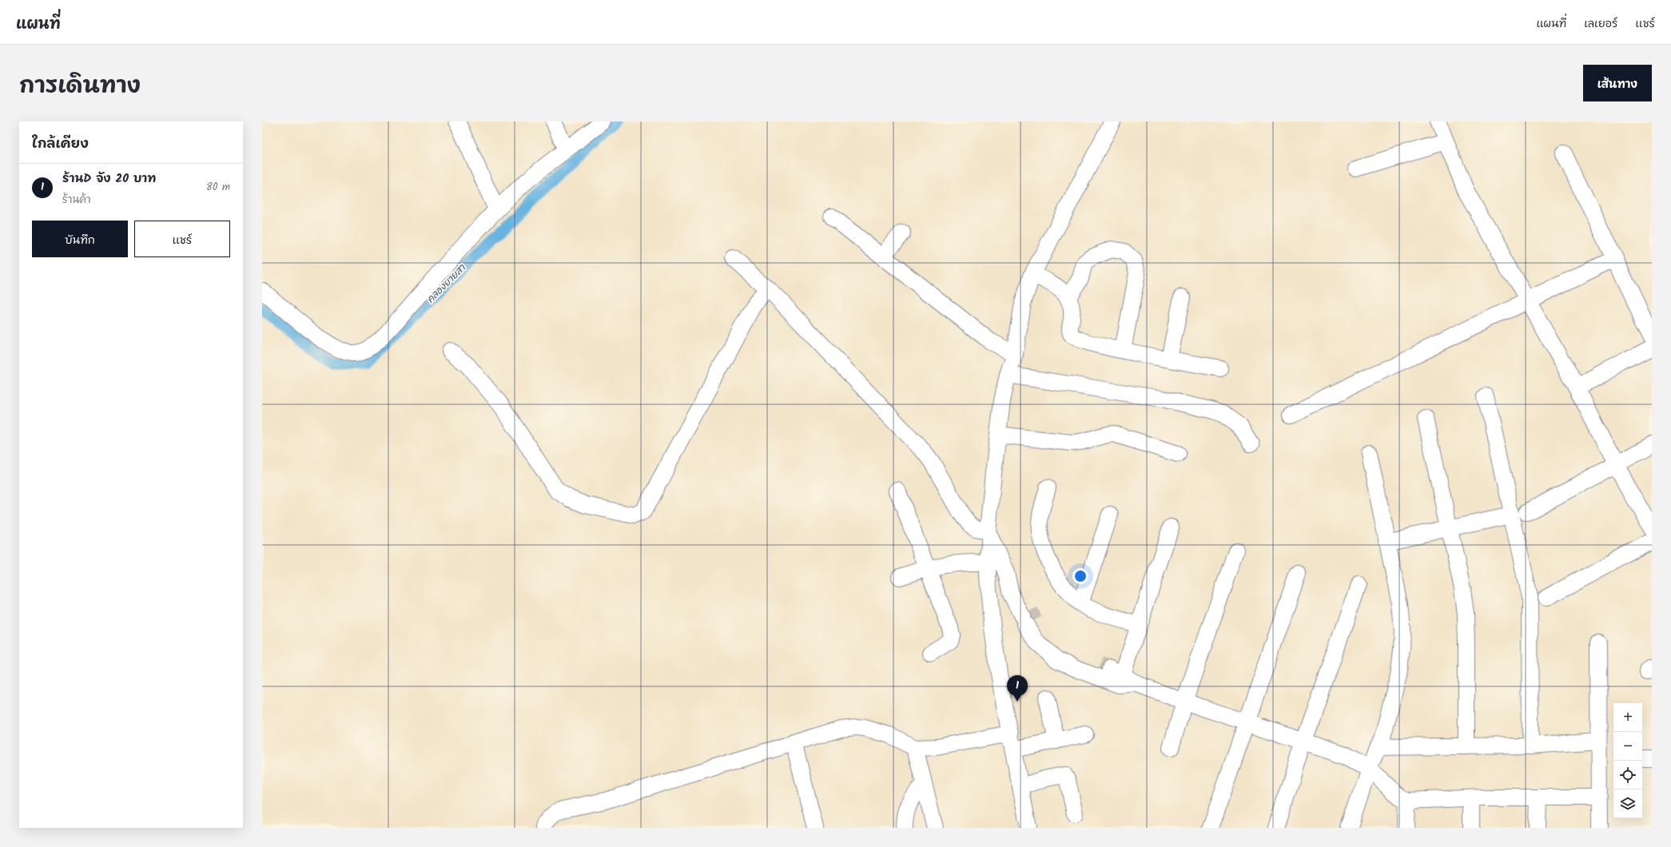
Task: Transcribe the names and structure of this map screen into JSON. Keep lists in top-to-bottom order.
{
  "water": ["คลองยายสา"],
  "page": {
    "header": "แผนที่",
    "nav": ["แผนที่", "เลเยอร์", "แชร์"],
    "title": "การเดินทาง",
    "buttons": [
      "เส้นทาง",
      ["บันทึก", "แชร์"]
    ],
    "heading": "ใกล้เคียง",
    "list": [
      {
        "mark": "1",
        "name": "ร้านD จัง 20 บาท",
        "note": "ร้านค้า",
        "value": "80 m"
      }
    ],
    "pins": "1",
    "map_buttons": ["+", "−"]
  }
}
